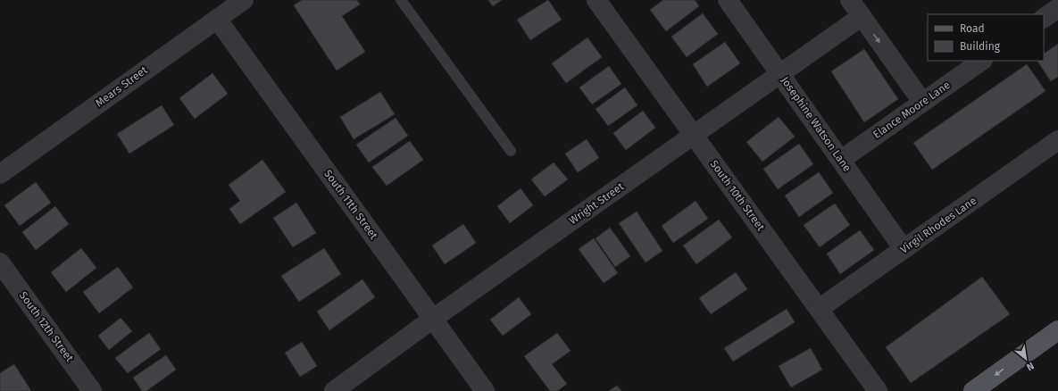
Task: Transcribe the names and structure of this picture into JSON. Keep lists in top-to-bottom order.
{
  "streets": {
    "street": [
      "Mears Street",
      "Elance Moore Lane",
      "Josephine Watson Lane",
      "South 10th Street",
      "Wright Street",
      "South 11th Street",
      "Virgil Rhodes Lane",
      "South 12th Street"
    ]
  },
  "crossings": [
    ["Mears Street", "South 11th Street"],
    ["Elance Moore Lane", "Josephine Watson Lane"],
    ["Josephine Watson Lane", "Wright Street"],
    ["Josephine Watson Lane", "Virgil Rhodes Lane"],
    ["South 10th Street", "Wright Street"],
    ["South 10th Street", "Virgil Rhodes Lane"],
    ["Wright Street", "South 11th Street"]
  ],
  "legend": ["Road", "Building"],
  "north": "bottom right"
}
